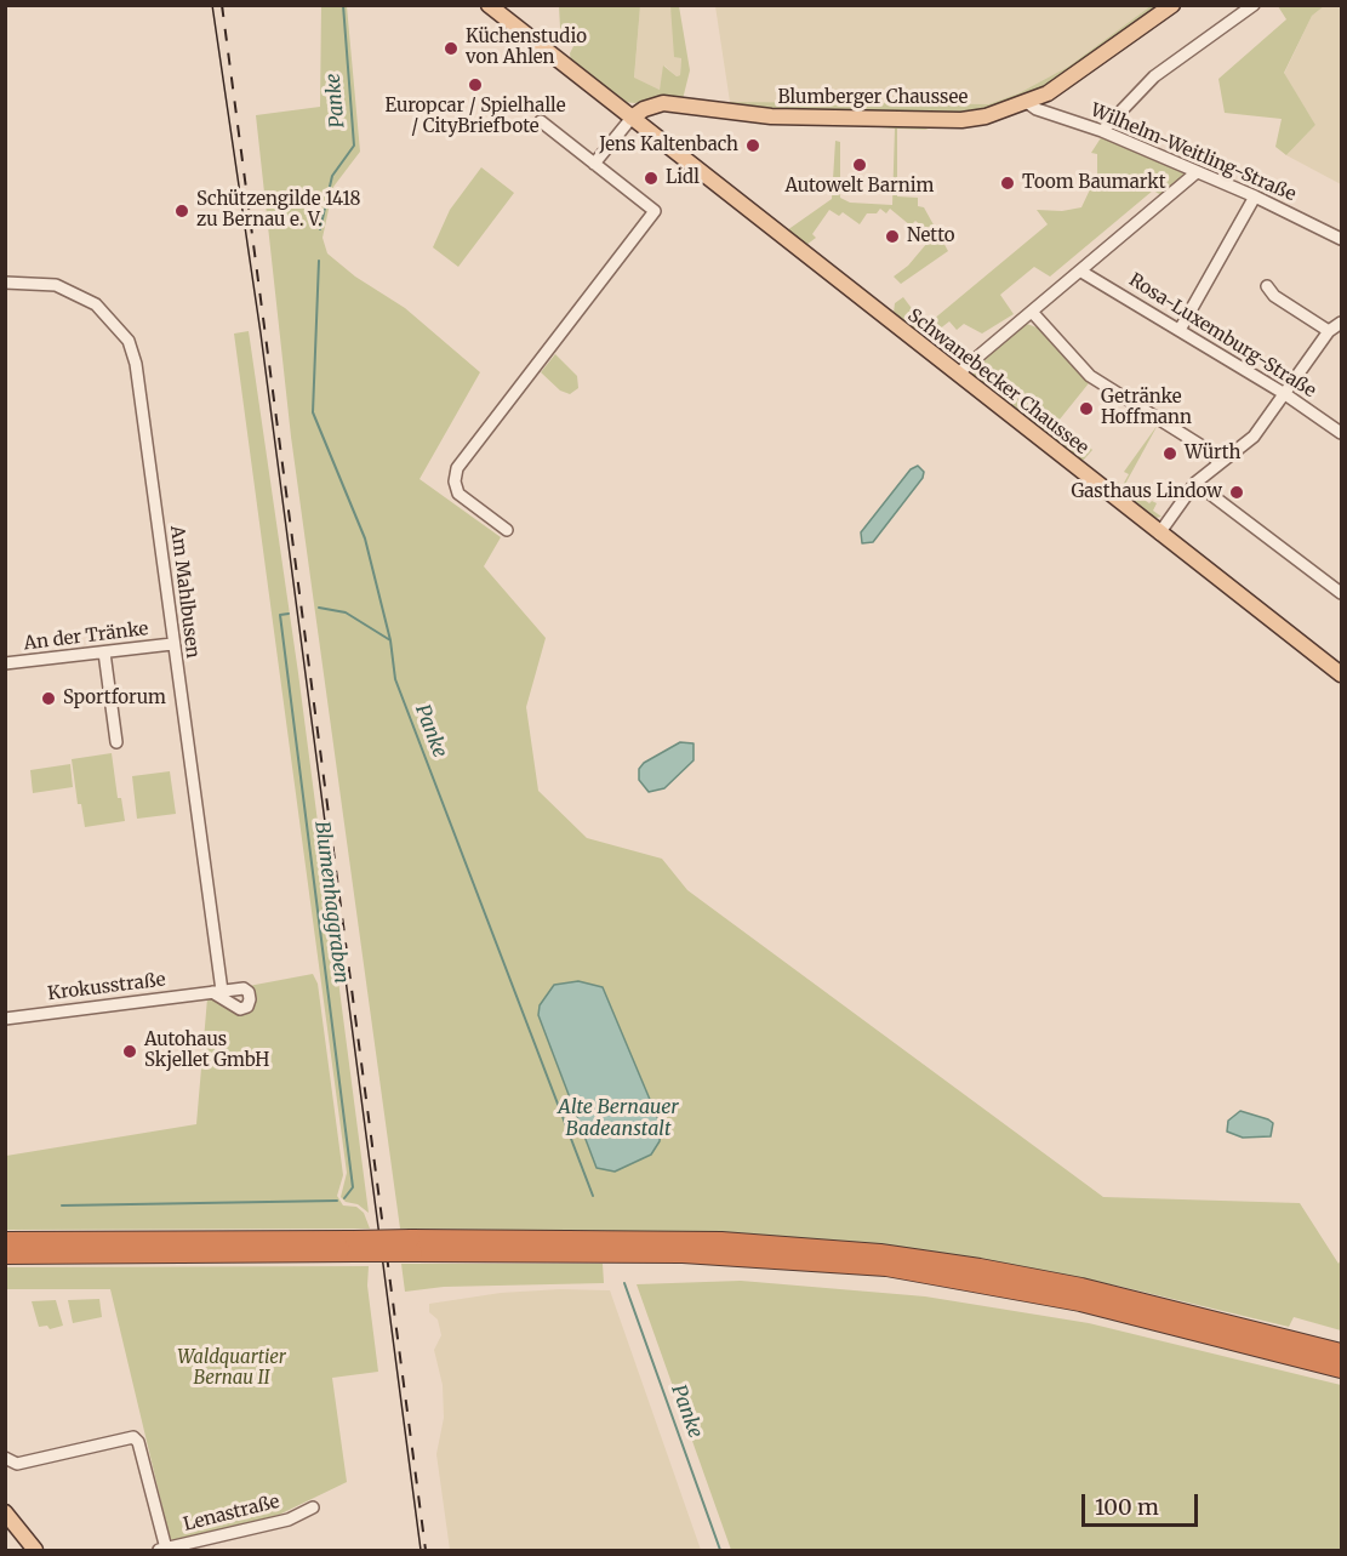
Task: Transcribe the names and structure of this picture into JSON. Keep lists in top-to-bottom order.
{
  "streets": {
    "main road": ["Blumberger Chaussee", "Schwanebecker Chaussee"],
    "street": [
      "Wilhelm-Weitling-Straße",
      "Rosa-Luxemburg-Straße",
      "Am Mahlbusen",
      "An der Tränke",
      "Krokusstraße",
      "Lenastraße"
    ]
  },
  "crossings": [
    ["Blumberger Chaussee", "Wilhelm-Weitling-Straße"],
    ["Blumberger Chaussee", "Schwanebecker Chaussee"],
    ["Am Mahlbusen", "An der Tränke"],
    ["Am Mahlbusen", "Krokusstraße"]
  ],
  "water": ["Panke", "Blumenhaggraben", "Alte Bernauer Badeanstalt"],
  "parks": ["Waldquartier Bernau II"],
  "places": [
    "Küchenstudio von Ahlen",
    "Europcar / Spielhalle / CityBriefbote",
    "Jens Kaltenbach",
    "Autowelt Barnim",
    "Lidl",
    "Toom Baumarkt",
    "Schützengilde 1418 zu Bernau e. V.",
    "Netto",
    "Getränke Hoffmann",
    "Würth",
    "Gasthaus Lindow",
    "Sportforum",
    "Autohaus Skjellet GmbH"
  ],
  "scale_bar": "100 m"
}
